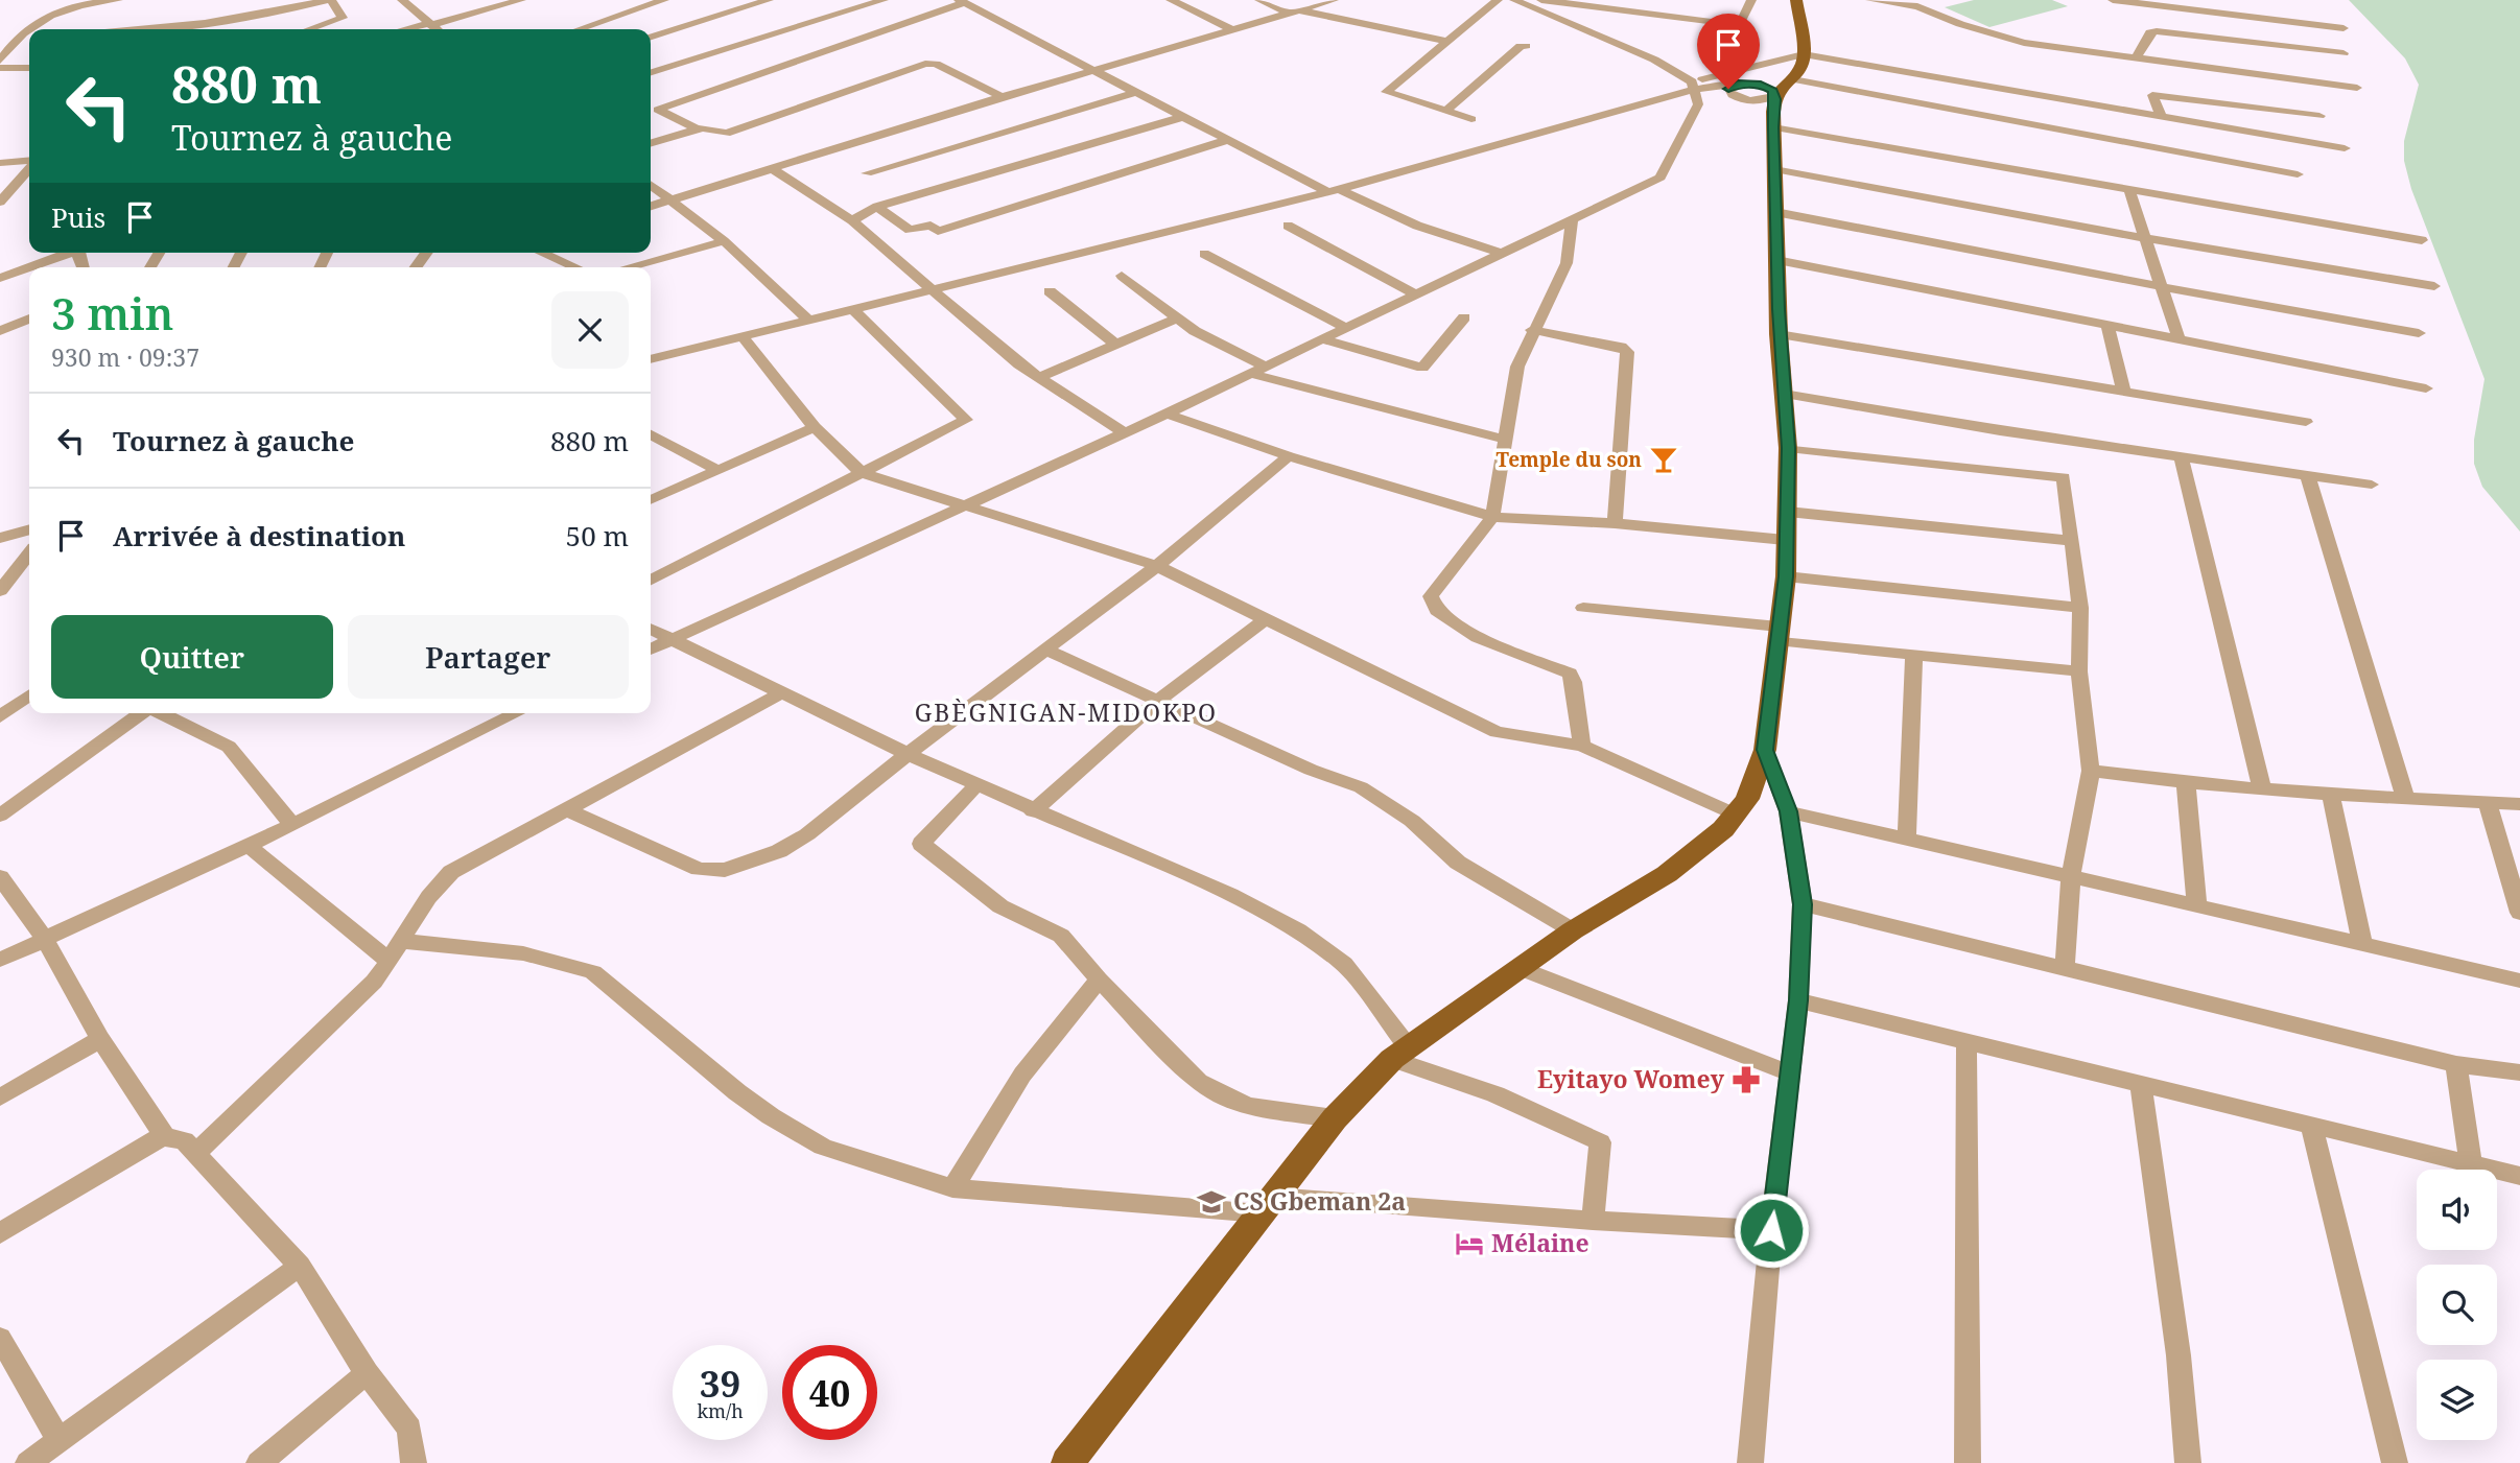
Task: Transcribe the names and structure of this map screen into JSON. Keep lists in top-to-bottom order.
{
  "districts": ["GBÈGNIGAN-MIDOKPO"],
  "places": {
    "bar": ["Temple du son"],
    "pharmacy": ["Eyitayo Womey"],
    "school or university": ["CS Gbeman 2a"],
    "hotel": ["Mélaine"]
  },
  "page": {
    "turn": ["880 m", "Tournez à gauche"],
    "then": "Puis",
    "heading": ["3 min", "930 m · 09:37"],
    "list": [
      {
        "name": "Tournez à gauche",
        "value": "880 m"
      },
      {
        "name": "Arrivée à destination",
        "value": "50 m"
      }
    ],
    "buttons": ["Quitter", "Partager"],
    "speed": "39 km/h",
    "limit": "40"
  }
}
